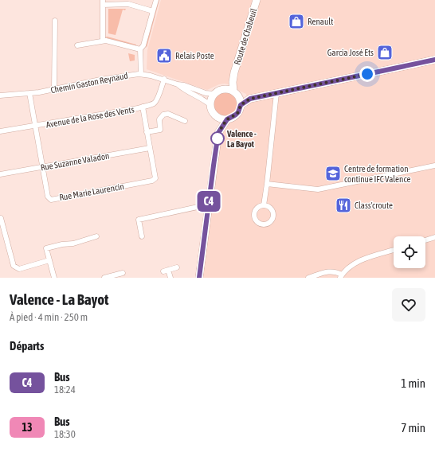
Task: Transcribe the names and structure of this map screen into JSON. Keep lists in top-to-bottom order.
{
  "streets": {
    "main road": ["Route de Chabeuil"],
    "street": [
      "Chemin Gaston Reynaud",
      "Avenue de la Rose des Vents",
      "Rue Suzanne Valadon",
      "Rue Marie Laurencin"
    ]
  },
  "crossings": [
    ["Route de Chabeuil", "Chemin Gaston Reynaud"],
    ["Chemin Gaston Reynaud", "Avenue de la Rose des Vents"],
    ["Chemin Gaston Reynaud", "Rue Marie Laurencin"],
    ["Avenue de la Rose des Vents", "Rue Marie Laurencin"],
    ["Rue Suzanne Valadon", "Rue Marie Laurencin"]
  ],
  "places": {
    "shop": ["Renault", "Garcia José Ets"],
    "public building": ["Relais Poste"],
    "other": ["Valence - La Bayot"],
    "school or university": ["Centre de formation continue IFC Valence"],
    "restaurant": ["Class'croute"]
  },
  "lines": ["bus line C4"],
  "page": {
    "on_map": "C4",
    "heading": [
      ["Valence - La Bayot", "À pied · 4 min · 250 m"],
      "Départs"
    ],
    "list": [
      {
        "mark": "C4",
        "name": "Bus",
        "note": "18:24",
        "value": "1 min"
      },
      {
        "mark": "13",
        "name": "Bus",
        "note": "18:30",
        "value": "7 min"
      }
    ]
  }
}
